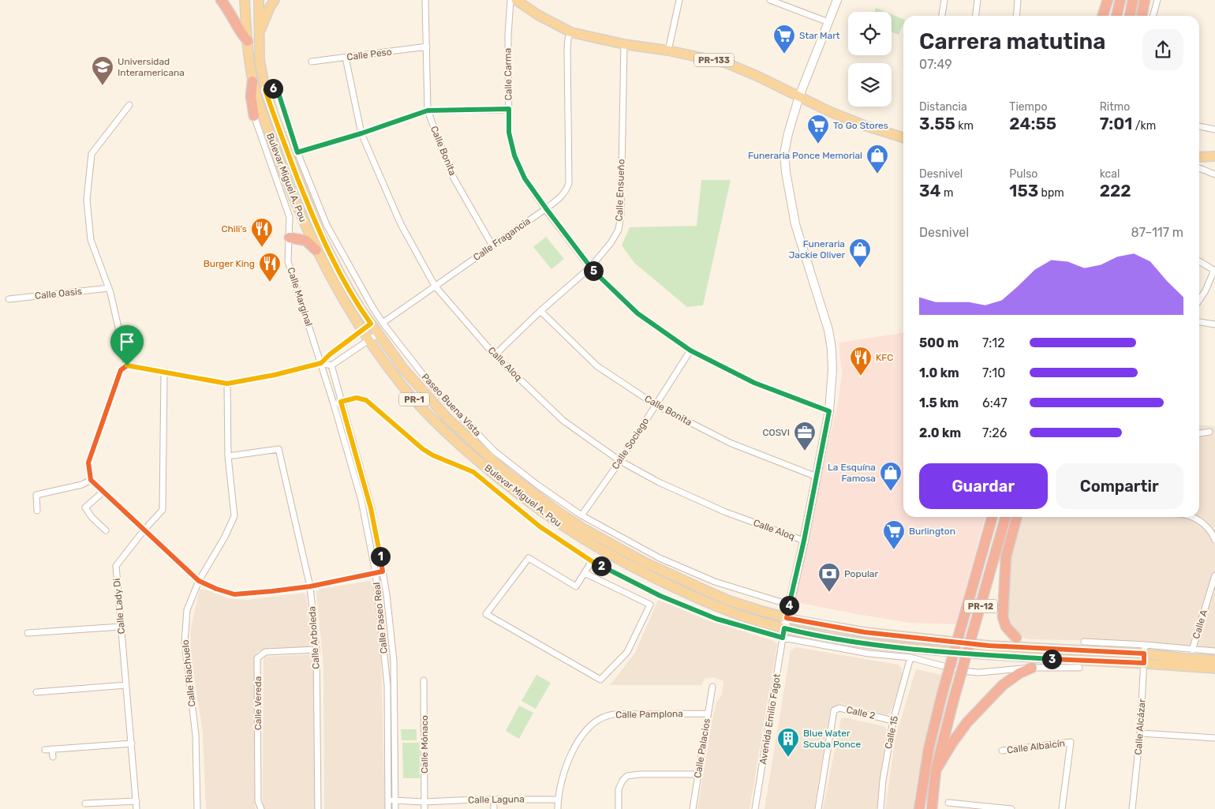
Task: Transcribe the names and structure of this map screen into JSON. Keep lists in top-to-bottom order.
{
  "streets": {
    "highway": ["PR-12"],
    "main road": ["PR-133", "Bulevar Miguel A. Pou", "PR-1"],
    "street": [
      "Calle Peso",
      "Calle Carma",
      "Calle Bonita",
      "Calle Ensueño",
      "Calle Fragancia",
      "Calle Oasis",
      "Calle Marginal",
      "Calle Aloq",
      "Paseo Buena Vista",
      "Calle Sociego",
      "Calle Lady Di",
      "Calle Paseo Real",
      "Calle A",
      "Calle Arboleda",
      "Calle Riachuelo",
      "Calle Vereda",
      "Calle 2",
      "Calle Pamplona",
      "Avenida Emilio Fagot",
      "Calle Alcázar",
      "Calle 15",
      "Calle Mónaco",
      "Calle Albaicín",
      "Calle Palacios",
      "Calle Laguna"
    ]
  },
  "crossings": [
    ["Calle Peso", "Calle Bonita"],
    ["Calle Peso", "Calle Aloq"],
    ["PR-133", "Calle Ensueño"],
    ["PR-133", "Calle Fragancia"],
    ["Calle Carma", "Calle Ensueño"],
    ["Calle Carma", "Calle Fragancia"],
    ["Calle Carma", "Calle Sociego"],
    ["Calle Bonita", "Calle Ensueño"],
    ["Calle Bonita", "Calle Fragancia"],
    ["Calle Bonita", "Calle Sociego"],
    ["Bulevar Miguel A. Pou", "Paseo Buena Vista"],
    ["Bulevar Miguel A. Pou", "Avenida Emilio Fagot"],
    ["Bulevar Miguel A. Pou", "Calle Alcázar"],
    ["Calle Ensueño", "Calle Aloq"],
    ["Calle Fragancia", "Calle Aloq"],
    ["Calle Fragancia", "Paseo Buena Vista"],
    ["Calle Marginal", "Calle Paseo Real"],
    ["Calle Aloq", "Calle Sociego"],
    ["Paseo Buena Vista", "Calle Sociego"],
    ["Calle Paseo Real", "Calle Laguna"],
    ["Calle Arboleda", "Calle Riachuelo"],
    ["Calle Arboleda", "Calle Vereda"],
    ["Calle 2", "Calle 15"],
    ["Calle Pamplona", "Calle Palacios"],
    ["Calle Pamplona", "Calle Laguna"],
    ["Calle Mónaco", "Calle Laguna"]
  ],
  "places": {
    "supermarket": ["Star Mart", "To Go Stores", "Burlington"],
    "school or university": ["Universidad Interamericana"],
    "shop": ["Funeraria Ponce Memorial", "Funeraria Jackie Oliver", "La Esquína Famosa"],
    "restaurant": ["Chili's", "Burger King", "KFC"],
    "office": ["COSVI"],
    "bank": ["Popular"],
    "building": ["Blue Water Scuba Ponce"]
  },
  "page": {
    "heading": ["Carrera matutina", "07:49"],
    "pins": [
      "6",
      "5",
      "1",
      "2",
      "4",
      "3"
    ],
    "stats": [
      ["Distancia", "3.55 km"],
      ["Tiempo", "24:55"],
      ["Ritmo", "7:01 /km"],
      ["Desnivel", "34 m"],
      ["Pulso", "153 bpm"],
      ["kcal", "222"]
    ],
    "chart": ["Desnivel", "87–117 m"],
    "list": [
      {
        "name": "500 m",
        "note": "7:12"
      },
      {
        "name": "1.0 km",
        "note": "7:10"
      },
      {
        "name": "1.5 km",
        "note": "6:47"
      },
      {
        "name": "2.0 km",
        "note": "7:26"
      }
    ],
    "buttons": ["Guardar", "Compartir"]
  }
}
